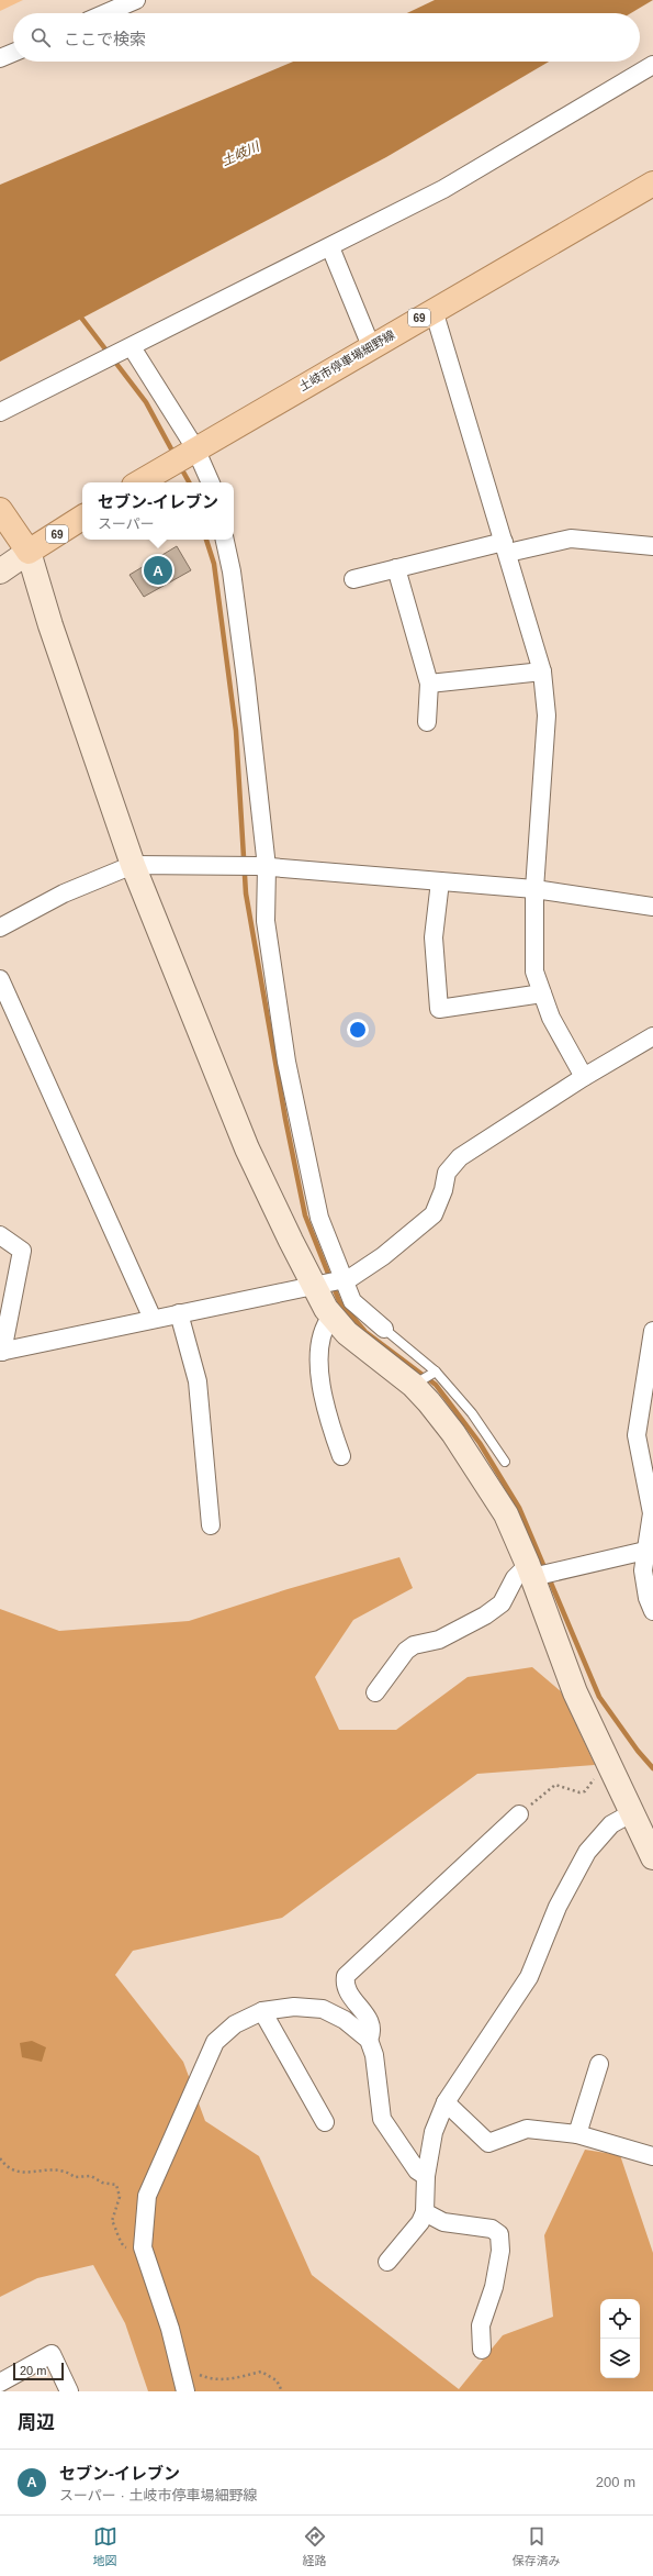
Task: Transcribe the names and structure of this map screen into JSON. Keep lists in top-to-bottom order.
{
  "streets": {
    "main road": ["69", "土岐市停車場細野線"]
  },
  "water": ["土岐川"],
  "scale_bar": "20 m",
  "page": {
    "search": "ここで検索",
    "popup": ["セブン-イレブン", "スーパー"],
    "pins": "A",
    "scale": "20 m",
    "heading": "周辺",
    "list": [
      {
        "mark": "A",
        "name": "セブン-イレブン",
        "note": "スーパー · 土岐市停車場細野線",
        "value": "200 m"
      }
    ],
    "nav": ["地図", "経路", "保存済み"]
  }
}
